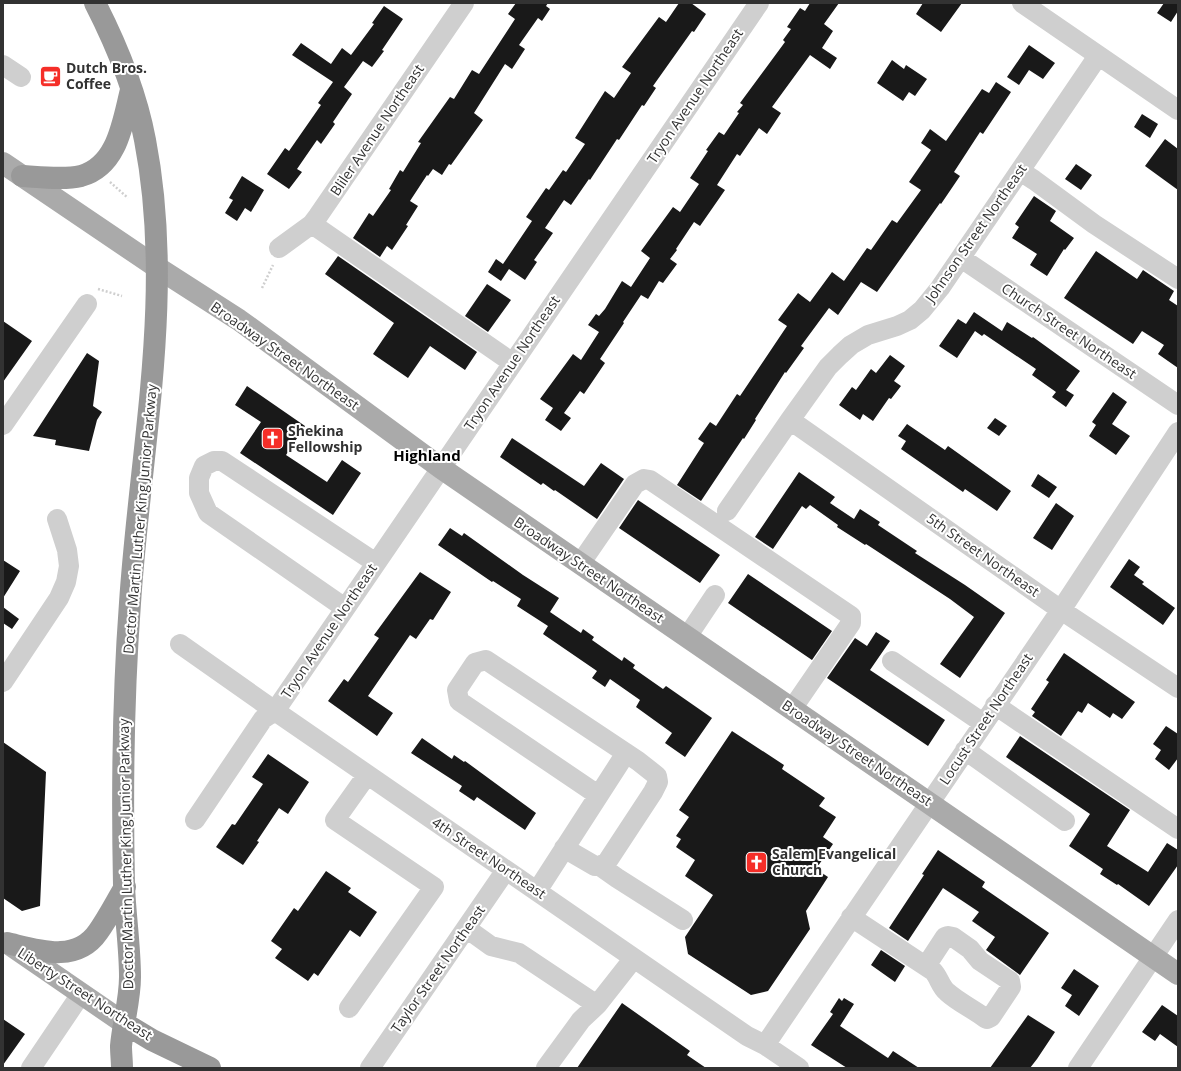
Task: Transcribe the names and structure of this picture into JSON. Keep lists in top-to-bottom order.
{
  "streets": {
    "highway": ["Doctor Martin Luther King Junior Parkway", "Liberty Street Northeast"],
    "main road": ["Broadway Street Northeast"],
    "street": [
      "Tryon Avenue Northeast",
      "Bliler Avenue Northeast",
      "Johnson Street Northeast",
      "Church Street Northeast",
      "5th Street Northeast",
      "Locust Street Northeast",
      "4th Street Northeast",
      "Taylor Street Northeast"
    ]
  },
  "crossings": [
    ["Tryon Avenue Northeast", "Broadway Street Northeast"],
    ["Tryon Avenue Northeast", "4th Street Northeast"],
    ["Johnson Street Northeast", "Church Street Northeast"],
    ["Johnson Street Northeast", "5th Street Northeast"],
    ["Broadway Street Northeast", "Doctor Martin Luther King Junior Parkway"],
    ["Broadway Street Northeast", "Locust Street Northeast"],
    ["Doctor Martin Luther King Junior Parkway", "Liberty Street Northeast"],
    ["5th Street Northeast", "Locust Street Northeast"],
    ["Locust Street Northeast", "4th Street Northeast"],
    ["4th Street Northeast", "Taylor Street Northeast"]
  ],
  "districts": ["Highland"],
  "places": {
    "cafe": ["Dutch Bros. Coffee"],
    "church": ["Shekina Fellowship", "Salem Evangelical Church"]
  }
}
